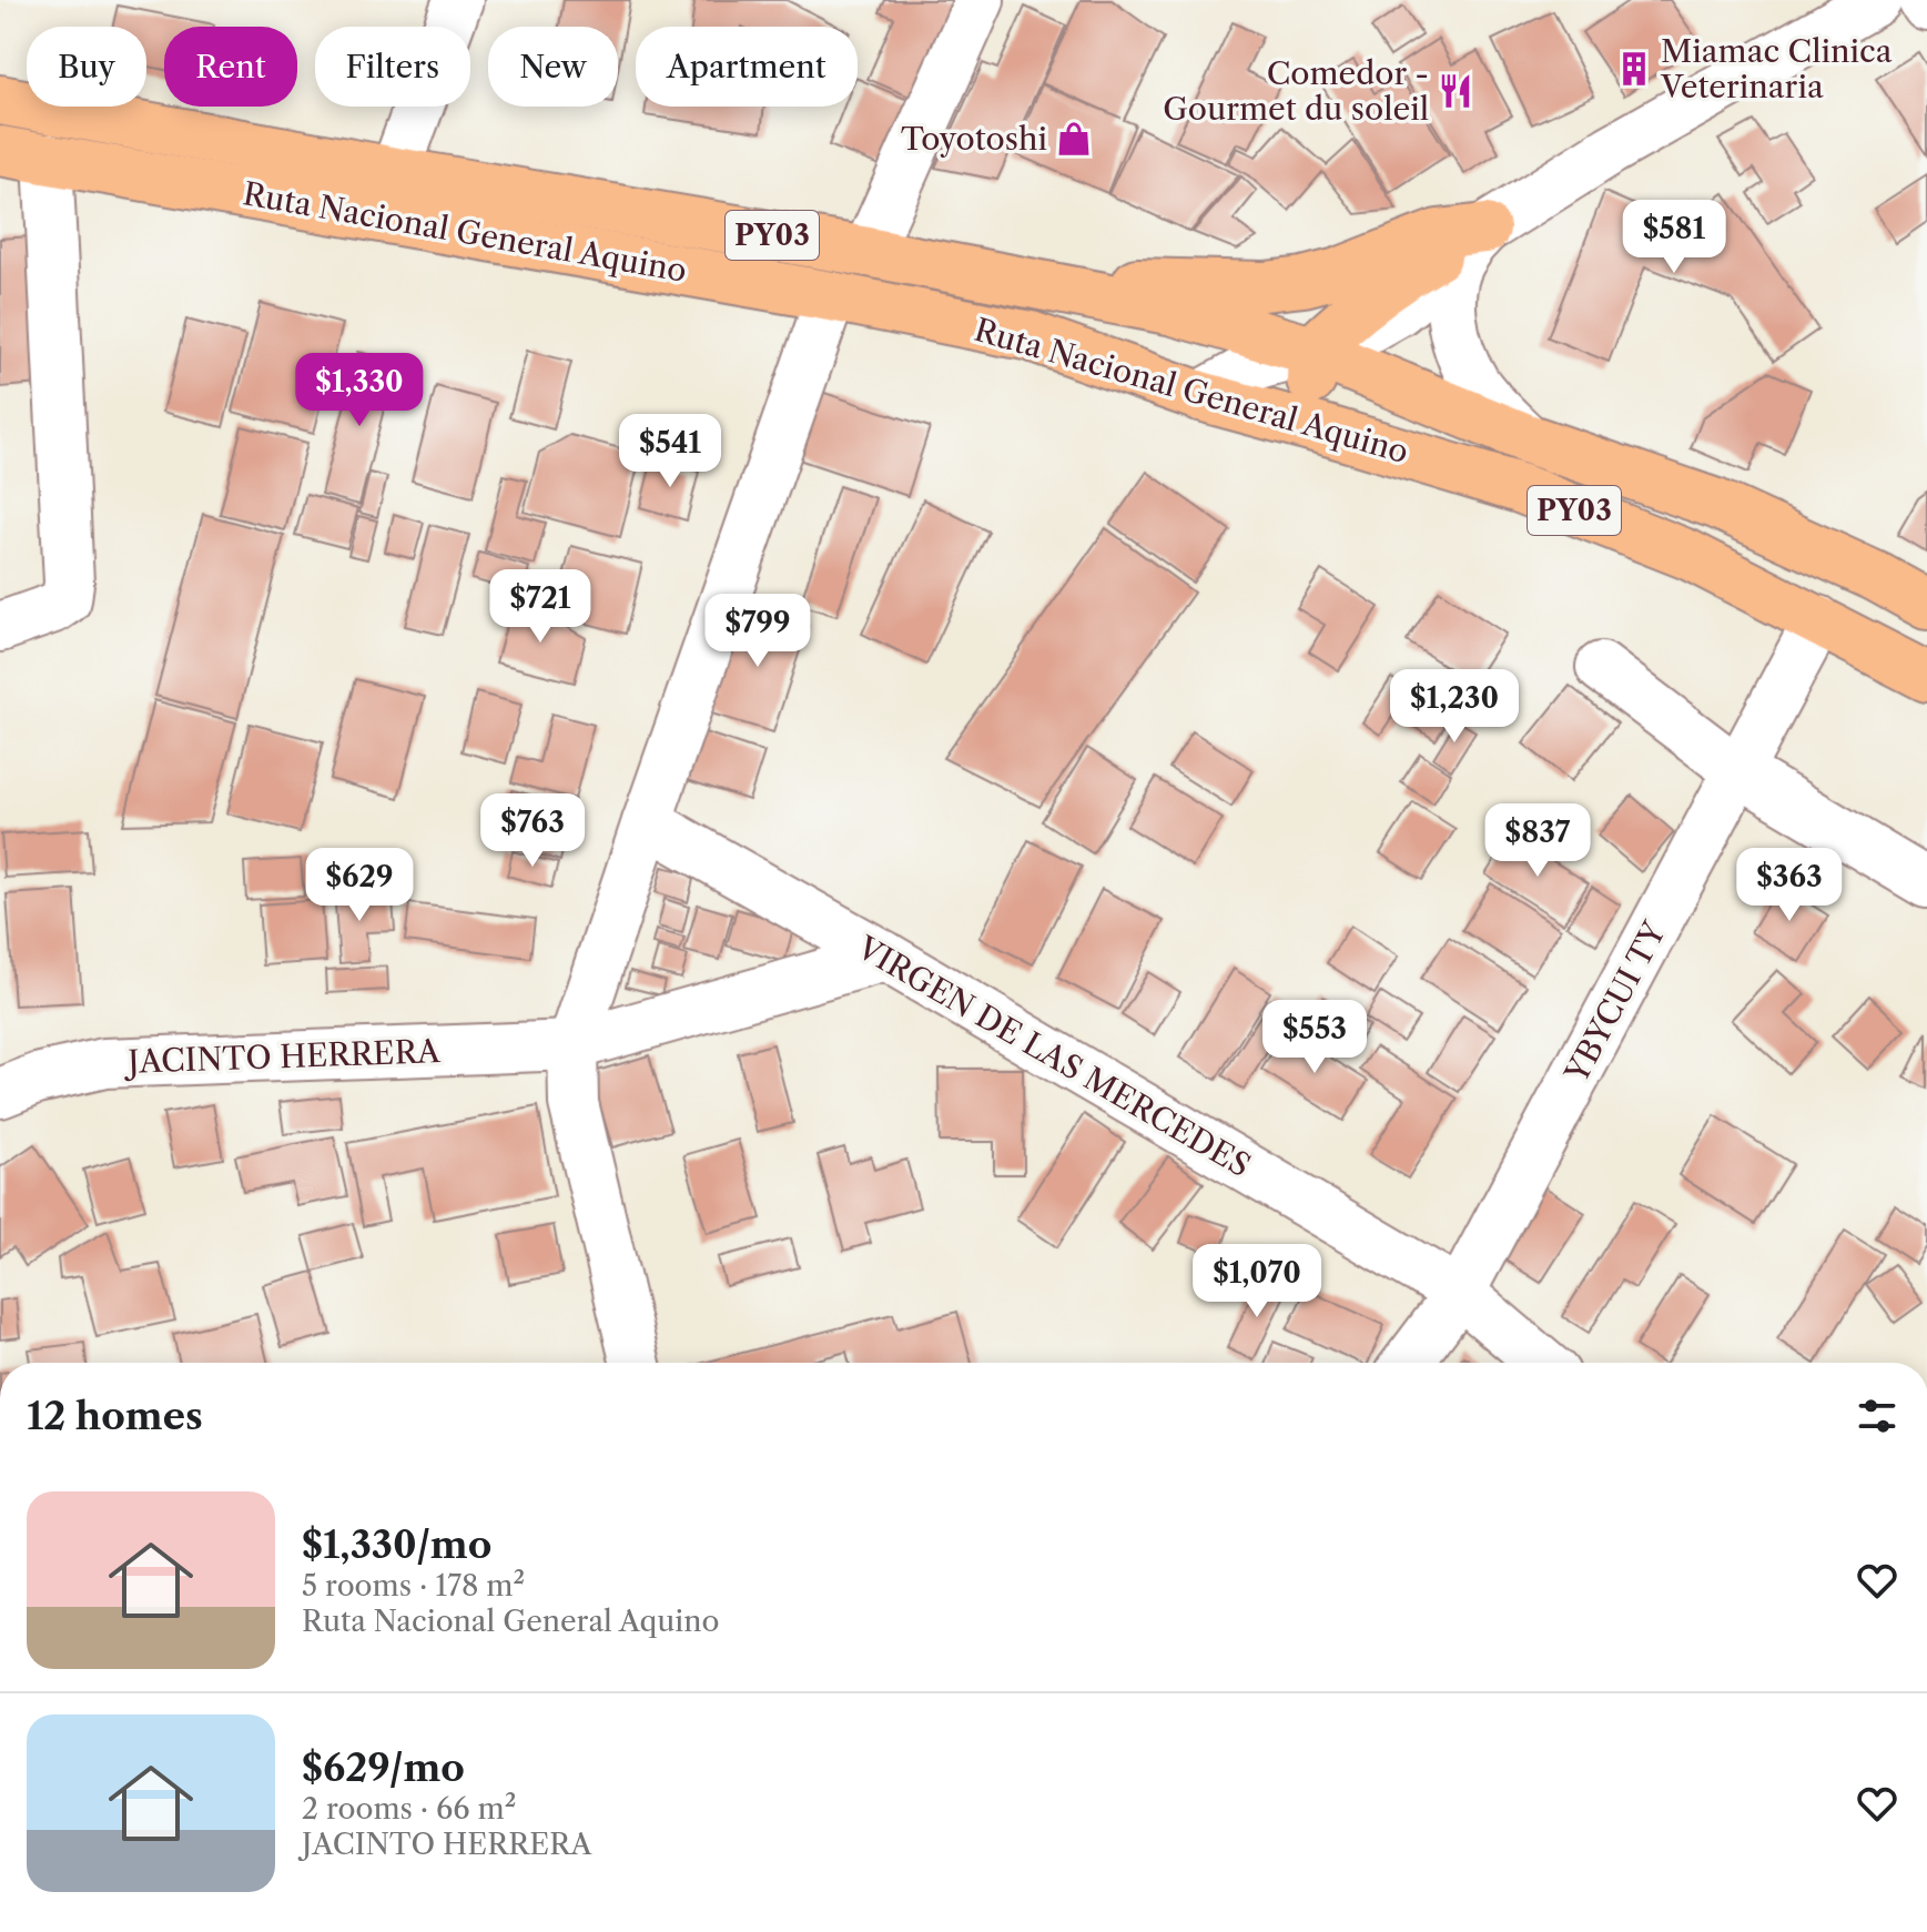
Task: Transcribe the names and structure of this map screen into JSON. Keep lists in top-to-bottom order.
{
  "streets": {
    "highway": ["Ruta Nacional General Aquino", "PY03"],
    "street": ["YBYCUI TY", "JACINTO HERRERA", "VIRGEN DE LAS MERCEDES"]
  },
  "crossings": [
    ["Ruta Nacional General Aquino", "YBYCUI TY"],
    ["YBYCUI TY", "VIRGEN DE LAS MERCEDES"],
    ["JACINTO HERRERA", "VIRGEN DE LAS MERCEDES"]
  ],
  "places": {
    "building": ["Miamac Clinica Veterinaria"],
    "restaurant": ["Comedor - Gourmet du soleil"],
    "shop": ["Toyotoshi"]
  },
  "page": {
    "chip": [
      "Buy",
      "Rent",
      "Filters",
      "New",
      "Apartment"
    ],
    "price": [
      "$581",
      "$1,330",
      "$541",
      "$721",
      "$799",
      "$1,230",
      "$763",
      "$837",
      "$629",
      "$363",
      "$553",
      "$1,070"
    ],
    "heading": "12 homes",
    "list": [
      {
        "name": "$1,330/mo",
        "note": "5 rooms · 178 m² · Ruta Nacional General Aquino"
      },
      {
        "name": "$629/mo",
        "note": "2 rooms · 66 m² · JACINTO HERRERA"
      }
    ]
  }
}
